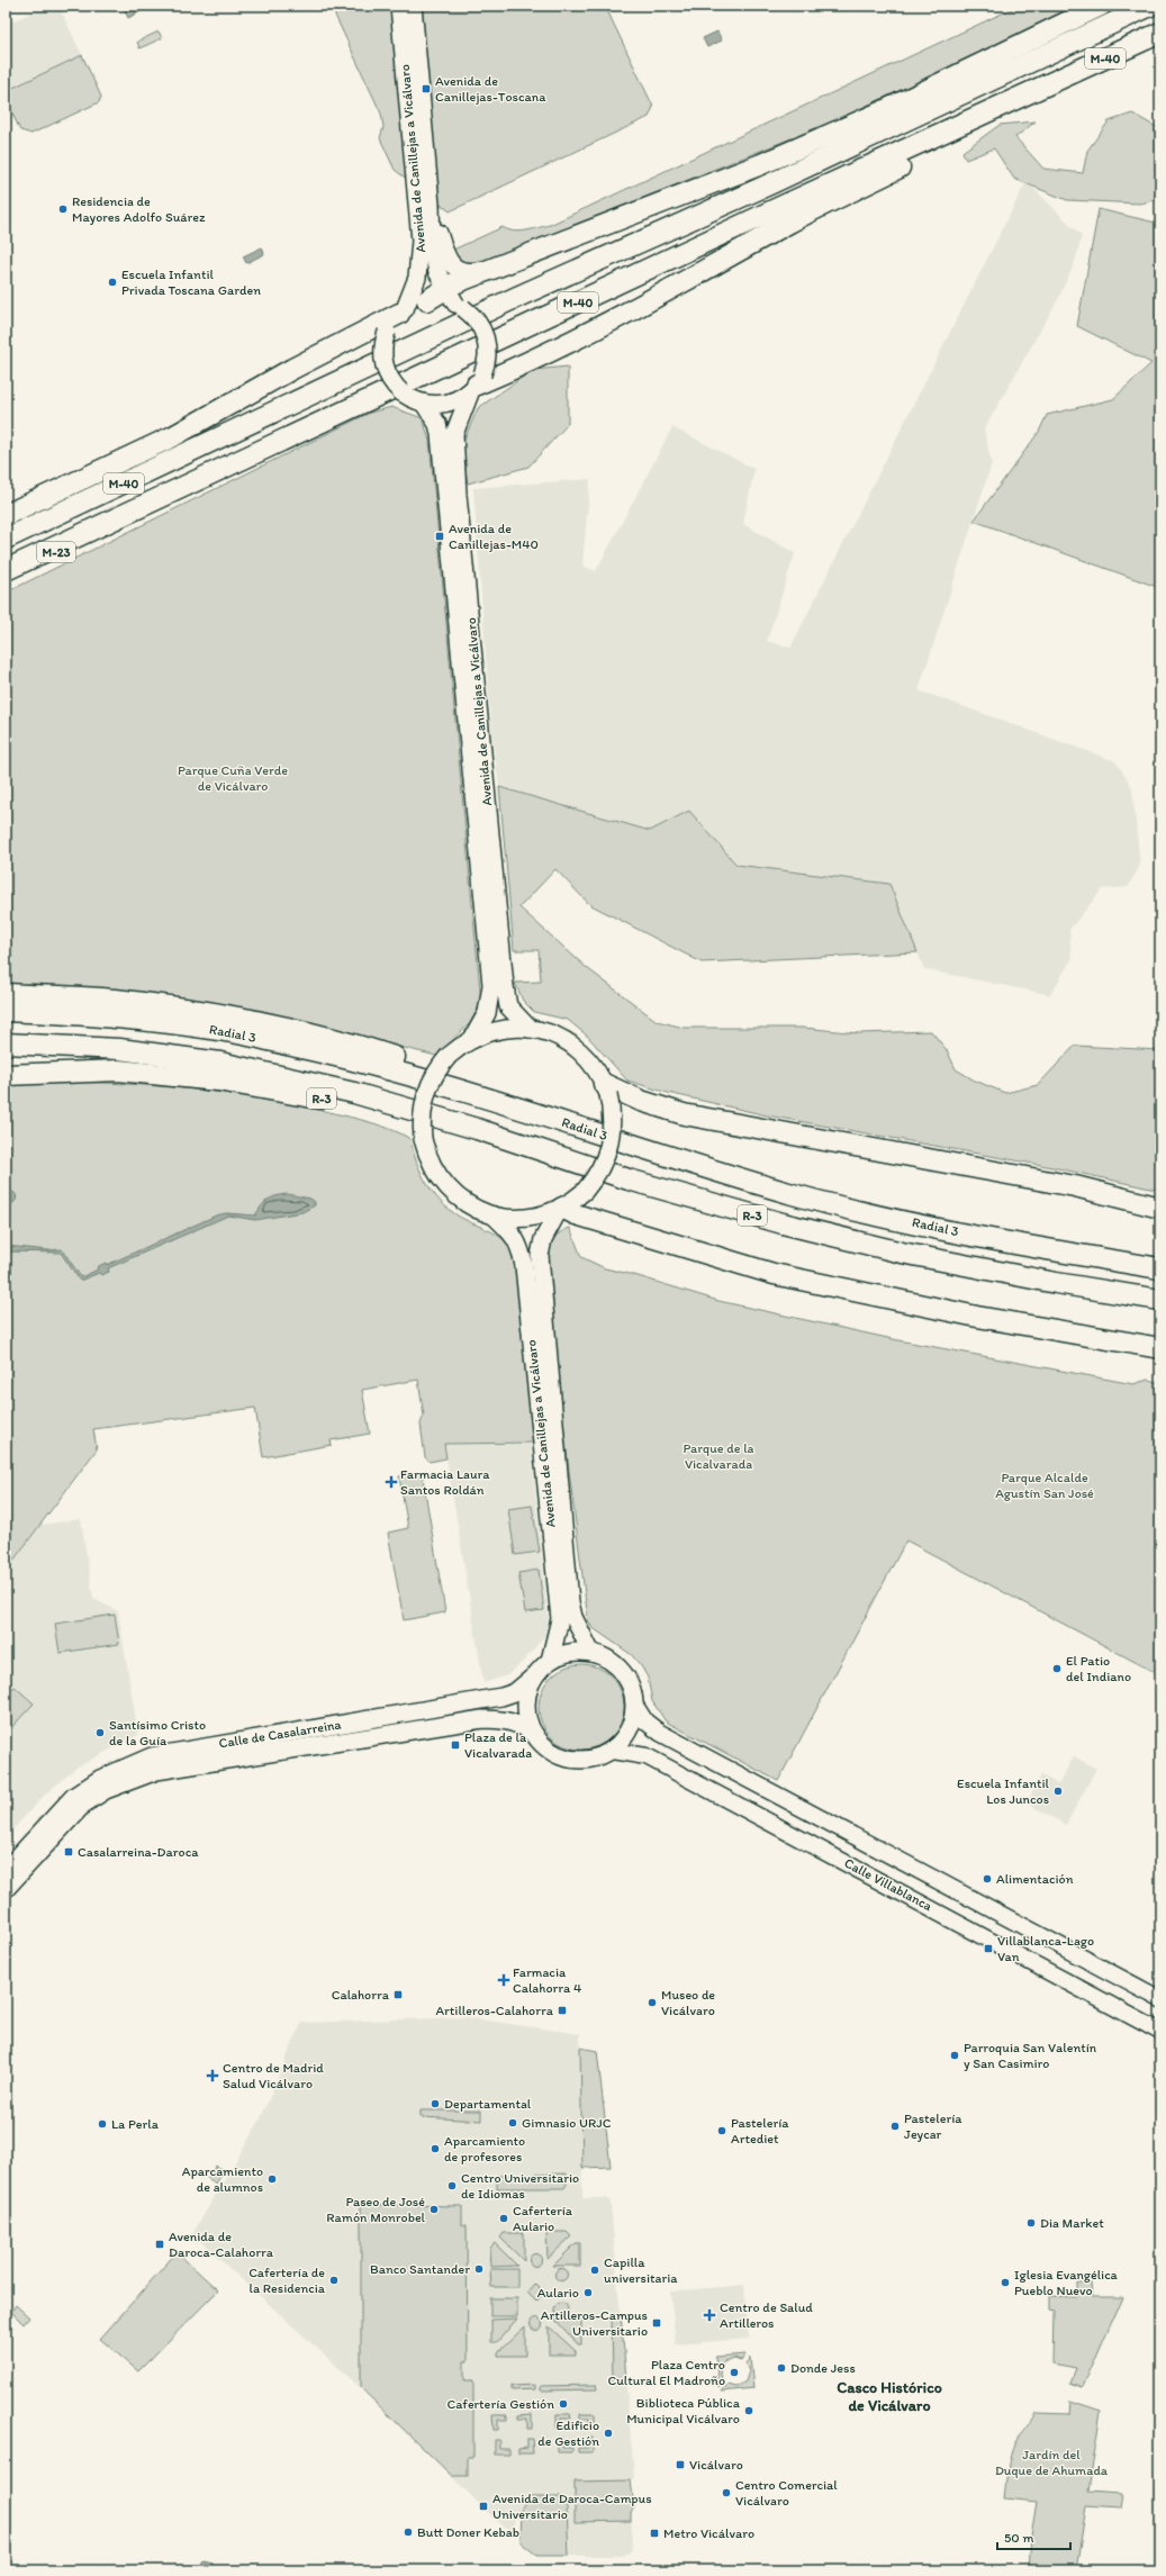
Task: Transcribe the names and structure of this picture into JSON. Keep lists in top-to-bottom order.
{
  "streets": {
    "highway": [
      "M-40",
      "M-23",
      "Radial 3",
      "R-3"
    ],
    "main road": ["Avenida de Canillejas a Vicálvaro", "Calle de Casalarreina", "Calle Villablanca"]
  },
  "crossings": [
    ["M-40", "M-23"],
    ["Avenida de Canillejas a Vicálvaro", "Calle de Casalarreina"],
    ["Avenida de Canillejas a Vicálvaro", "Calle Villablanca"],
    ["Calle de Casalarreina", "Calle Villablanca"]
  ],
  "districts": ["Casco Histórico de Vicálvaro"],
  "parks": [
    "Parque Cuña Verde de Vicálvaro",
    "Parque de la Vicalvarada",
    "Parque Alcalde Agustín San José",
    "Jardín del Duque de Ahumada"
  ],
  "places": {
    "transit": [
      "Avenida de Canillejas-Toscana",
      "Avenida de Canillejas-M40",
      "Plaza de la Vicalvarada",
      "Casalarreina-Daroca",
      "Villablanca-Lago Van",
      "Calahorra",
      "Artilleros-Calahorra",
      "Avenida de Daroca-Calahorra",
      "Artilleros-Campus Universitario",
      "Vicálvaro",
      "Avenida de Daroca-Campus Universitario",
      "Metro Vicálvaro"
    ],
    "other": [
      "Residencia de Mayores Adolfo Suárez",
      "Escuela Infantil Privada Toscana Garden",
      "El Patio del Indiano",
      "Santísimo Cristo de la Guía",
      "Escuela Infantil Los Juncos",
      "Alimentación",
      "Museo de Vicálvaro",
      "Parroquia San Valentín y San Casimiro",
      "Departamental",
      "Gimnasio URJC",
      "La Perla",
      "Pastelería Jeycar",
      "Pastelería Artediet",
      "Aparcamiento de profesores",
      "Aparcamiento de alumnos",
      "Centro Universitario de Idiomas",
      "Paseo de José Ramón Monrobel",
      "Cafertería Aulario",
      "Dia Market",
      "Banco Santander",
      "Capilla universitaria",
      "Cafertería de la Residencia",
      "Iglesia Evangélica Pueblo Nuevo",
      "Aulario",
      "Donde Jess",
      "Plaza Centro Cultural El Madroño",
      "Cafertería Gestión",
      "Biblioteca Pública Municipal Vicálvaro",
      "Edificio de Gestión",
      "Centro Comercial Vicálvaro",
      "Butt Doner Kebab"
    ],
    "health": [
      "Farmacia Laura Santos Roldán",
      "Farmacia Calahorra 4",
      "Centro de Madrid Salud Vicálvaro",
      "Centro de Salud Artilleros"
    ]
  },
  "scale_bar": "50 m"
}
